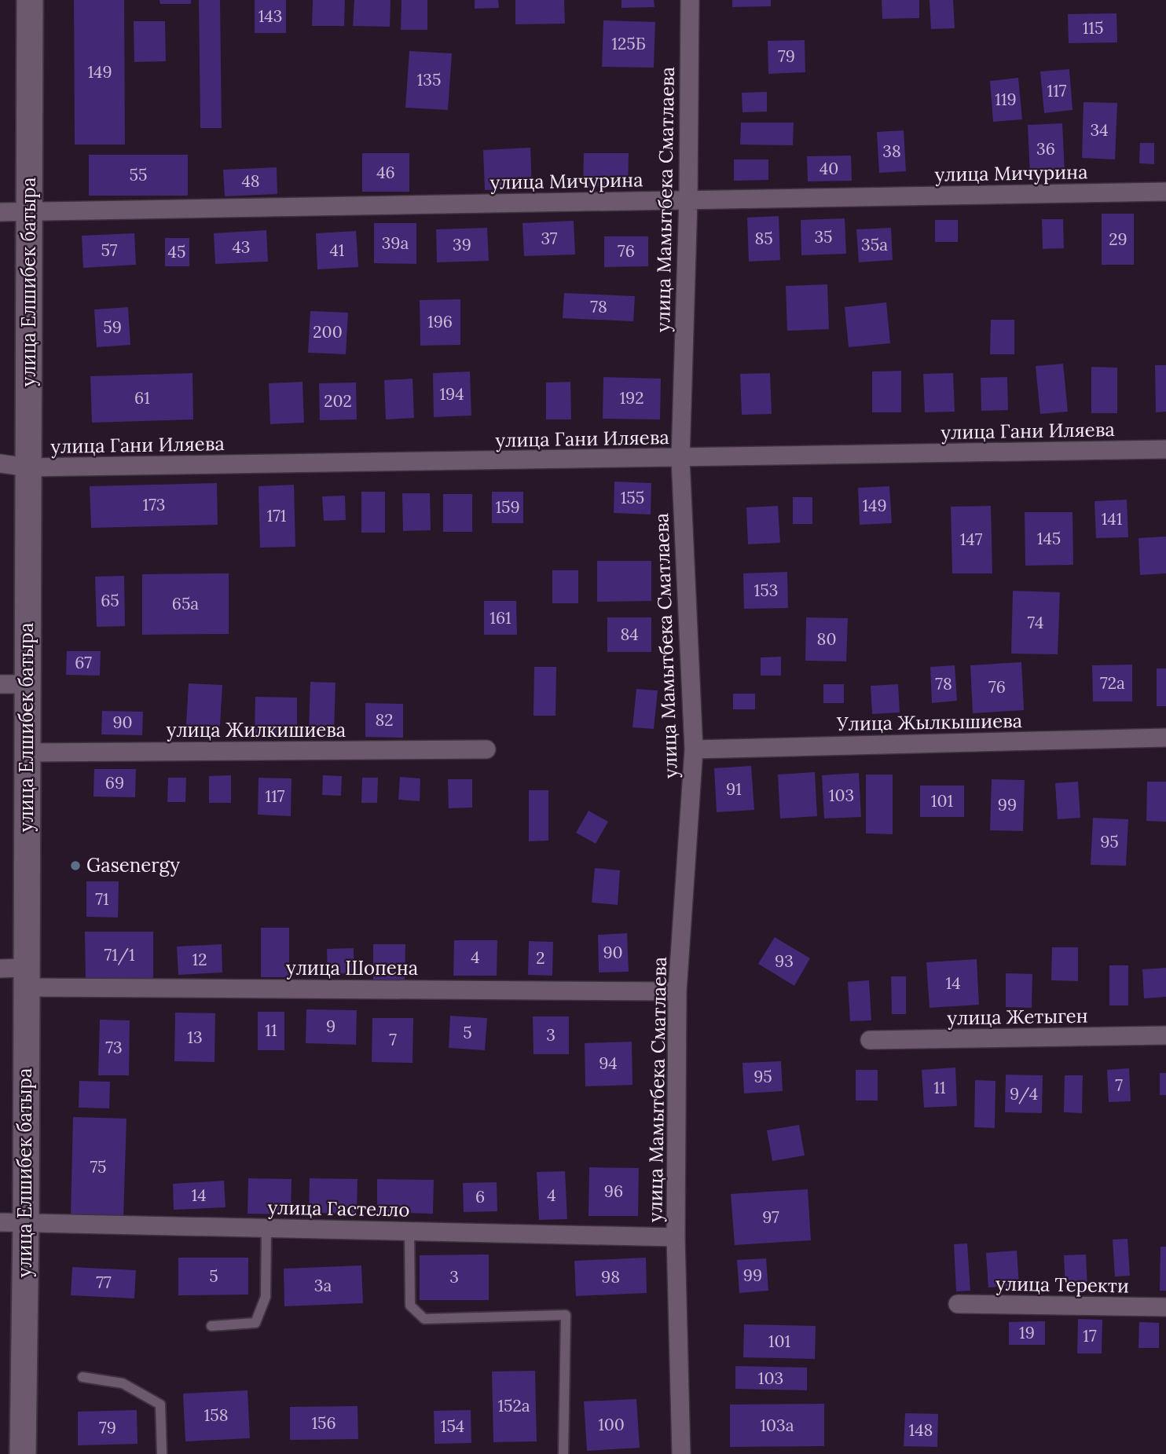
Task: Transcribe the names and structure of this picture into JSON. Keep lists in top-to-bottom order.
{
  "streets": {
    "main road": ["улица Елшибек батыра"],
    "street": [
      "улица Мичурина",
      "улица Мамытбека Сматлаева",
      "улица Гани Иляева",
      "Улица Жылкышиева",
      "улица Жилкишиева",
      "улица Шопена",
      "улица Жетыген",
      "улица Гастелло",
      "улица Теректи"
    ]
  },
  "crossings": [
    ["улица Мичурина", "улица Мамытбека Сматлаева"],
    ["улица Мичурина", "улица Елшибек батыра"],
    ["улица Мамытбека Сматлаева", "улица Гани Иляева"],
    ["улица Мамытбека Сматлаева", "Улица Жылкышиева"],
    ["улица Мамытбека Сматлаева", "улица Шопена"],
    ["улица Мамытбека Сматлаева", "улица Гастелло"],
    ["улица Елшибек батыра", "улица Гани Иляева"],
    ["улица Елшибек батыра", "улица Жилкишиева"],
    ["улица Елшибек батыра", "улица Шопена"],
    ["улица Елшибек батыра", "улица Гастелло"]
  ],
  "places": ["Gasenergy"],
  "house_numbers": [
    "143",
    "115",
    "125Б",
    "79",
    "149",
    "135",
    "117",
    "119",
    "34",
    "36",
    "38",
    "40",
    "46",
    "55",
    "48",
    "35",
    "37",
    "85",
    "29",
    "39а",
    "39",
    "35а",
    "43",
    "57",
    "41",
    "76",
    "45",
    "78",
    "196",
    "59",
    "200",
    "194",
    "61",
    "192",
    "202",
    "155",
    "173",
    "149",
    "159",
    "171",
    "141",
    "145",
    "147",
    "153",
    "65",
    "65а",
    "161",
    "74",
    "84",
    "80",
    "67",
    "72а",
    "78",
    "76",
    "82",
    "90",
    "69",
    "91",
    "103",
    "117",
    "101",
    "99",
    "95",
    "71",
    "90",
    "71/1",
    "4",
    "2",
    "12",
    "93",
    "14",
    "9",
    "11",
    "5",
    "3",
    "13",
    "7",
    "73",
    "94",
    "95",
    "7",
    "11",
    "9/4",
    "75",
    "96",
    "14",
    "4",
    "6",
    "97",
    "99",
    "5",
    "3",
    "98",
    "77",
    "3а",
    "19",
    "17",
    "101",
    "103",
    "152а",
    "158",
    "156",
    "100",
    "103а",
    "154",
    "79",
    "148"
  ]
}
